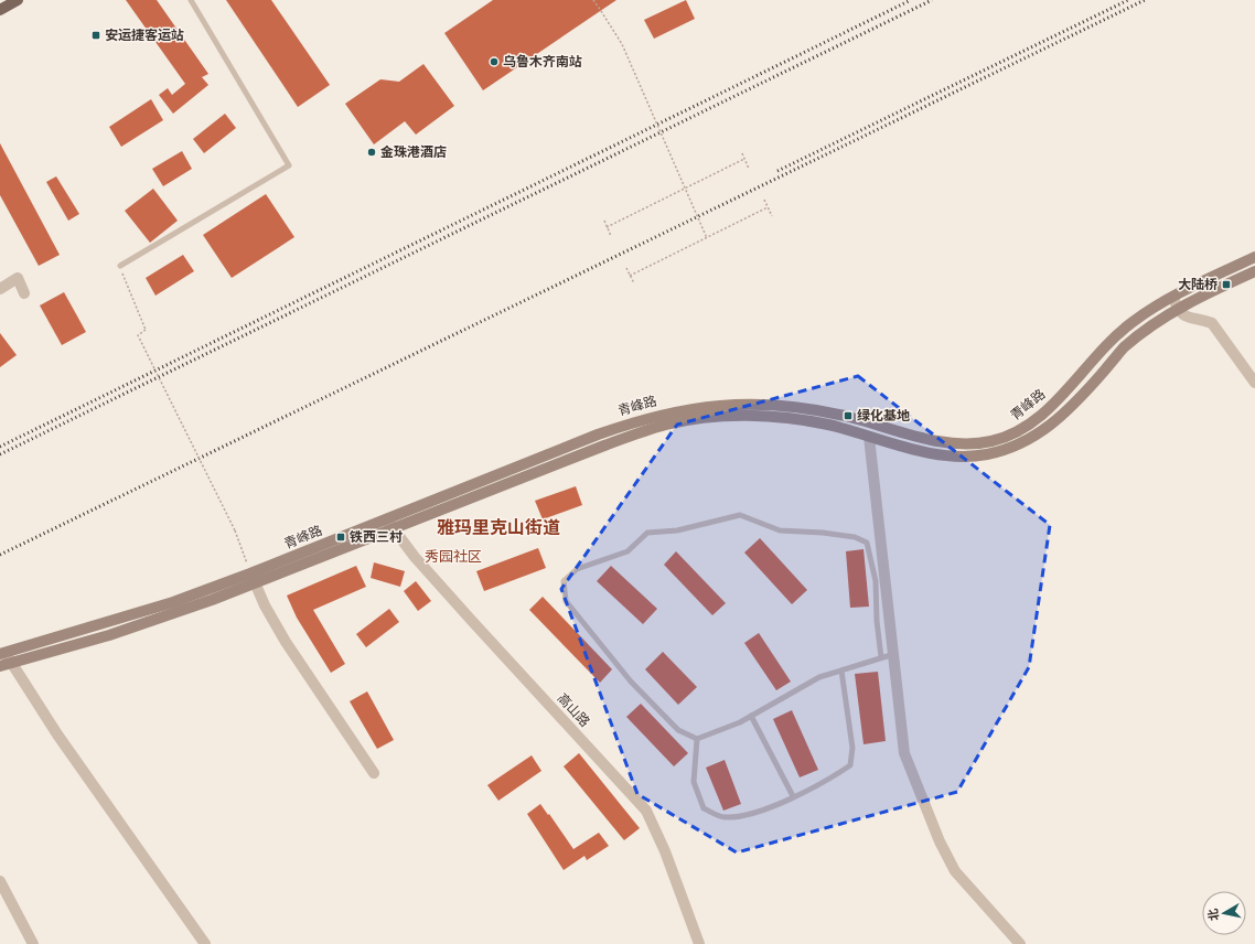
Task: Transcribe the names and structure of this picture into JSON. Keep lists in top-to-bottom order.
{
  "streets": {
    "main road": ["青峰路"],
    "street": ["高山路"]
  },
  "crossings": [
    ["青峰路", "高山路"]
  ],
  "districts": ["雅玛里克山街道", "秀园社区"],
  "places": {
    "transit": [
      "安运捷客运站",
      "大陆桥",
      "绿化基地",
      "铁西三村"
    ],
    "other": ["乌鲁木齐南站", "金珠港酒店"]
  },
  "north": "left"
}
